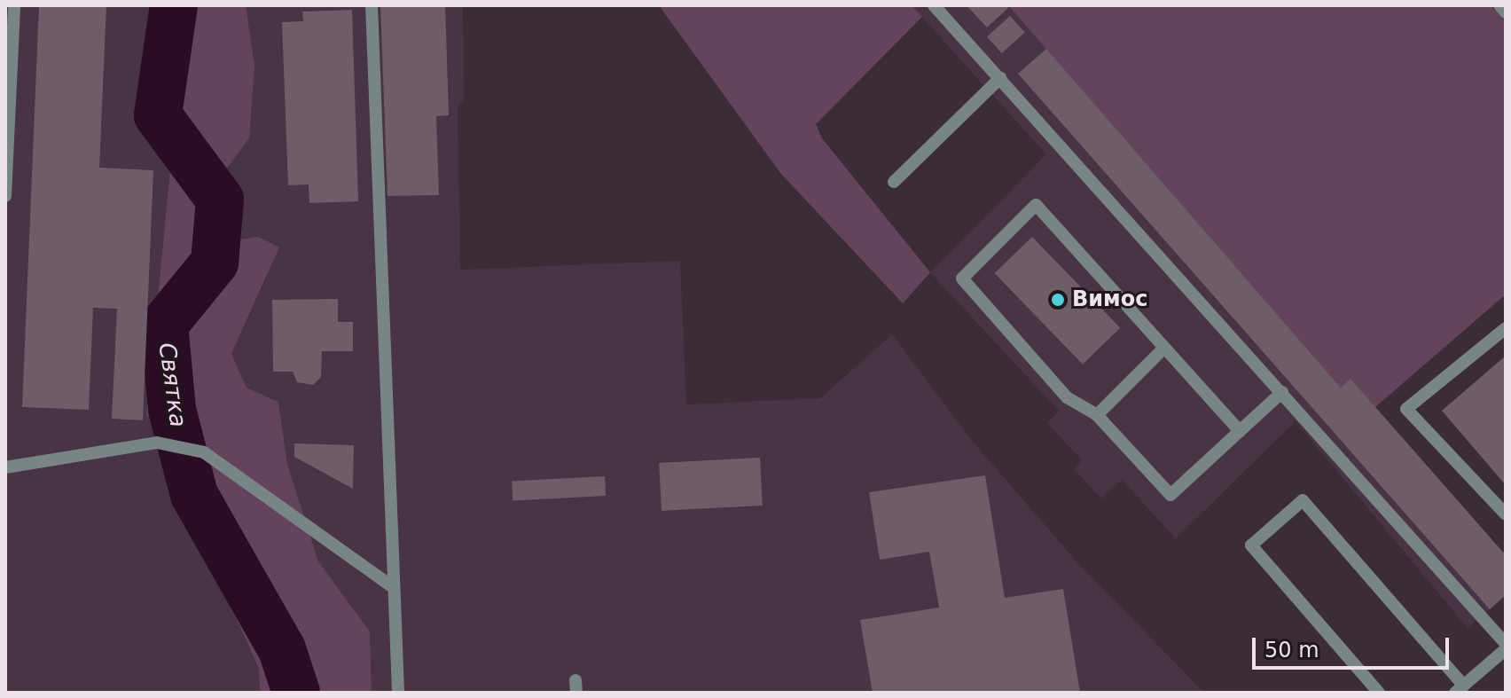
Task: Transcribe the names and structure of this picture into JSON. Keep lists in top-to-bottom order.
{
  "water": ["Святка"],
  "places": ["Вимос"],
  "scale_bar": "50 m"
}
